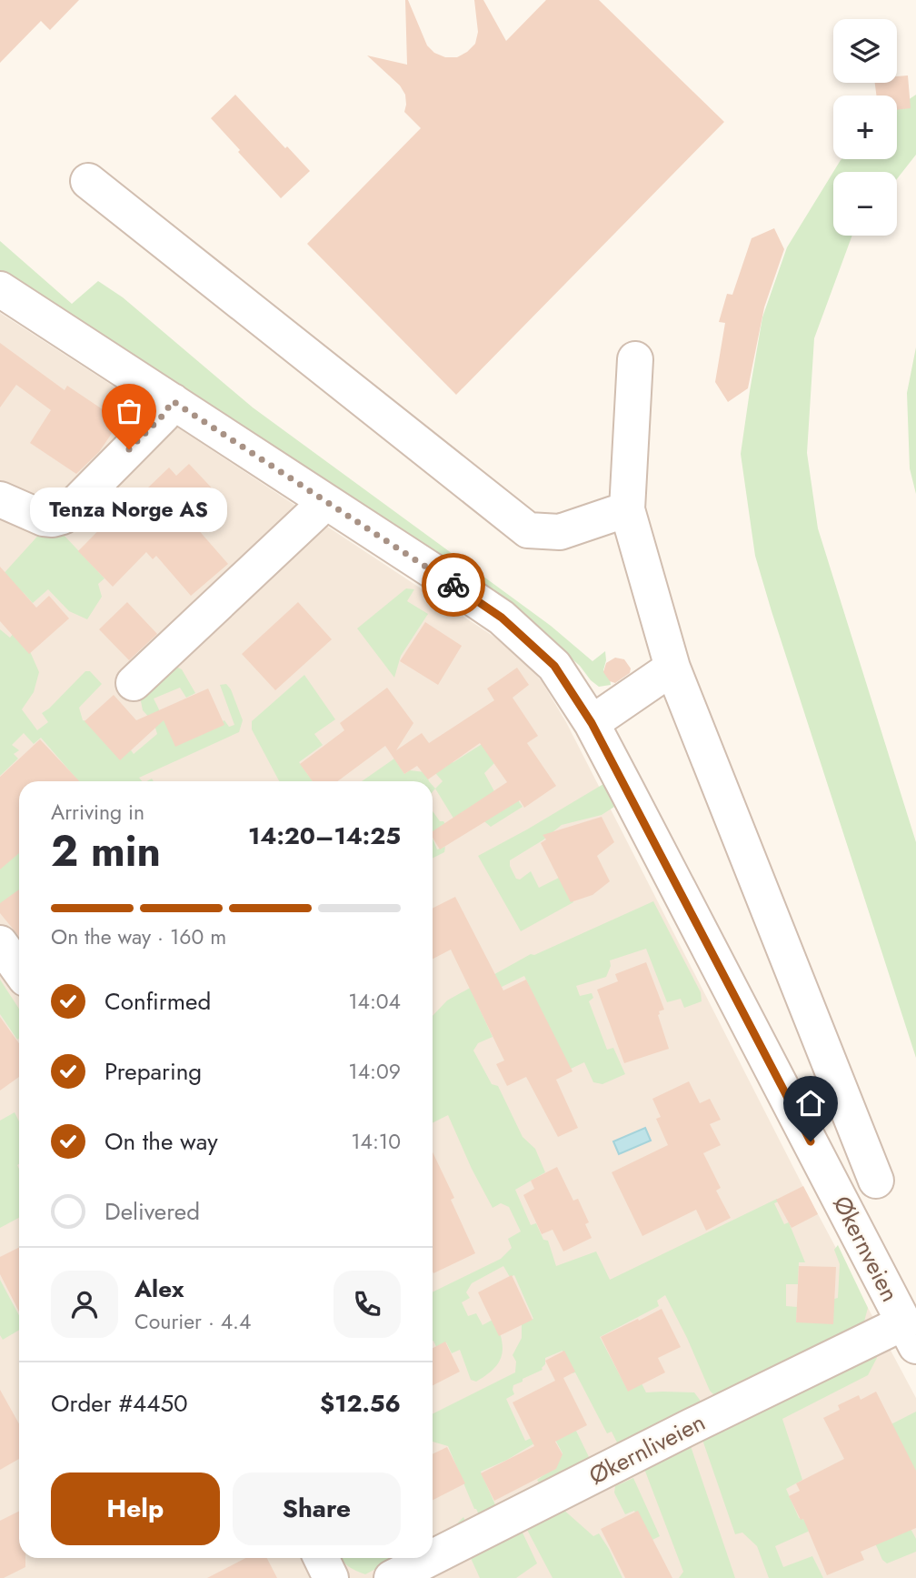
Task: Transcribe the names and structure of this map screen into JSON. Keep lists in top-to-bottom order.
{
  "streets": {
    "street": ["Økernveien", "Økernliveien"]
  },
  "crossings": [
    ["Økernveien", "Økernliveien"]
  ],
  "places": ["Tenza Norge AS"],
  "page": {
    "map_buttons": ["+", "−"],
    "bubble": "Tenza Norge AS",
    "heading": ["2 min", "Arriving in", "14:20–14:25"],
    "panel": [
      "Alex",
      "Courier · 4.4",
      "Order #4450",
      "$12.56"
    ],
    "bar": "On the way · 160 m",
    "list": [
      ["Confirmed", "14:04"],
      ["Preparing", "14:09"],
      ["On the way", "14:10"],
      "Delivered"
    ],
    "buttons": ["Help", "Share"]
  }
}
